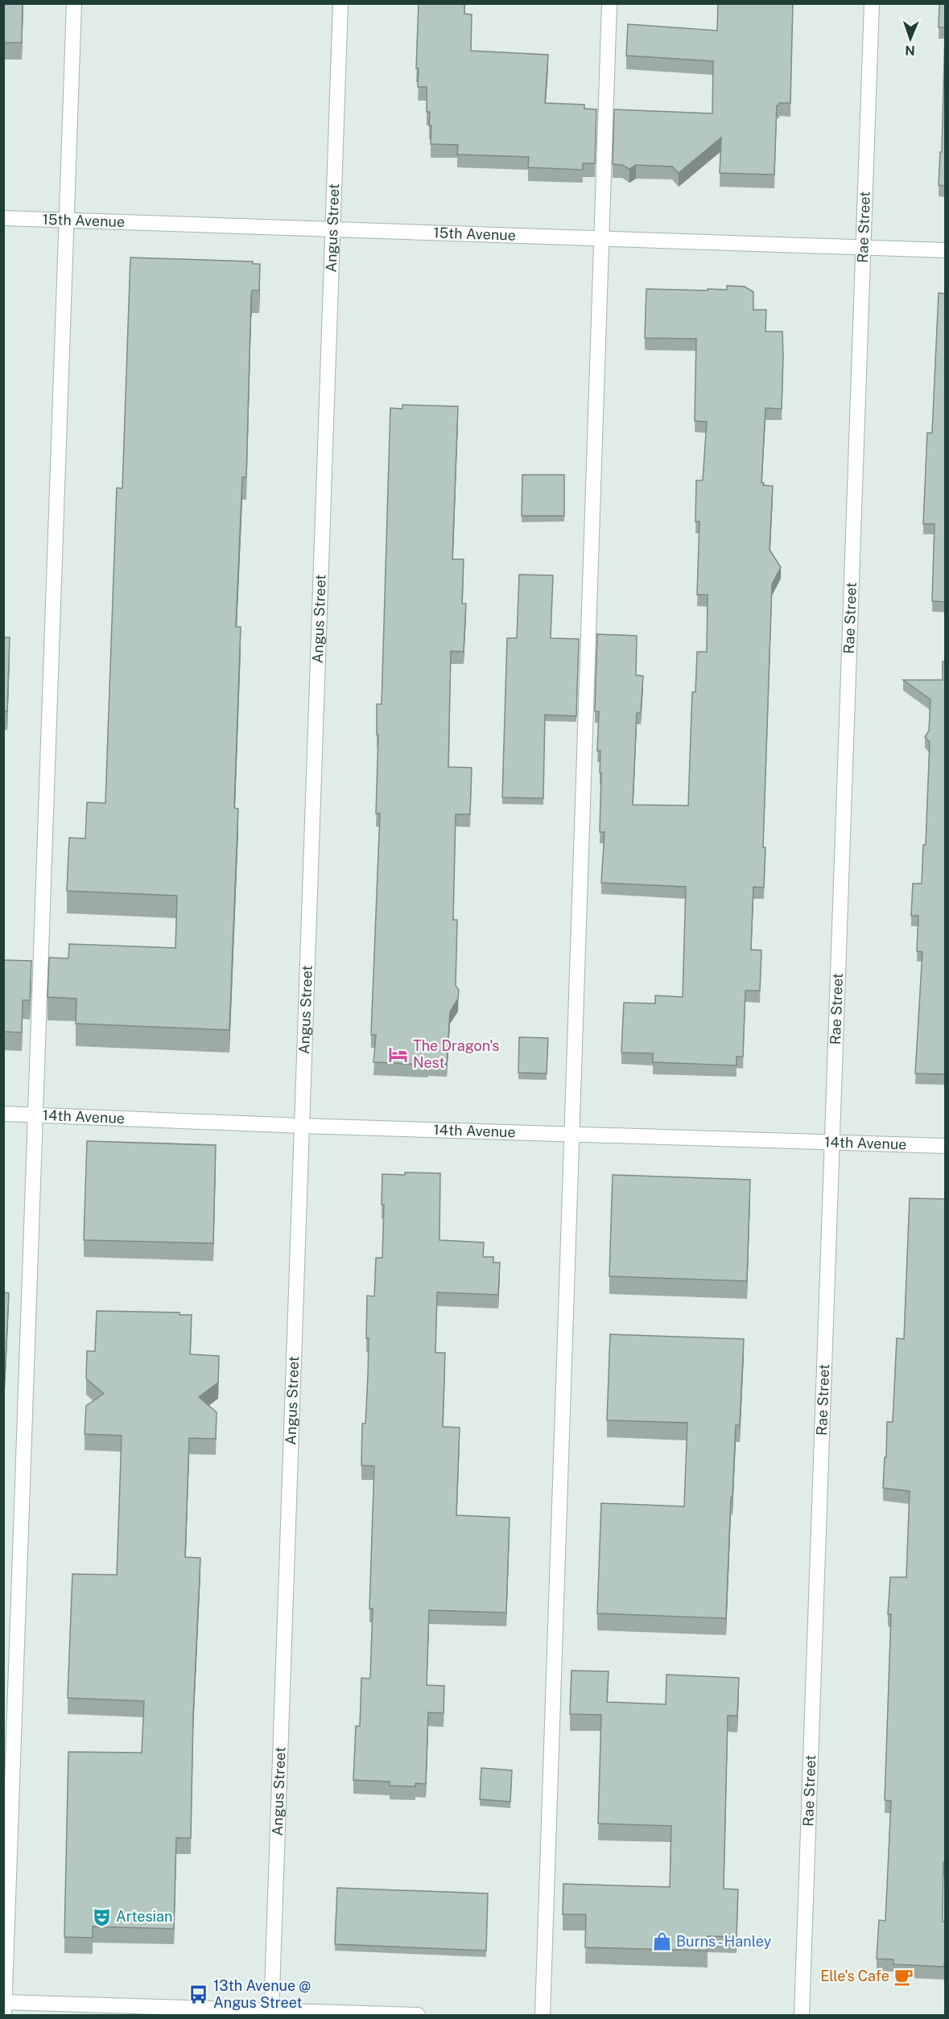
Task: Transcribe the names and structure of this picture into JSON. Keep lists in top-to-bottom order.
{
  "streets": {
    "street": [
      "15th Avenue",
      "Angus Street",
      "Rae Street",
      "14th Avenue"
    ]
  },
  "crossings": [
    ["15th Avenue", "Angus Street"],
    ["15th Avenue", "Rae Street"],
    ["Angus Street", "14th Avenue"],
    ["Rae Street", "14th Avenue"]
  ],
  "places": {
    "hotel": ["The Dragon's Nest"],
    "theatre": ["Artesian"],
    "shop": ["Burns - Hanley"],
    "cafe": ["Elle's Cafe"],
    "bus stop": ["13th Avenue @ Angus Street"]
  },
  "north": "bottom"
}
